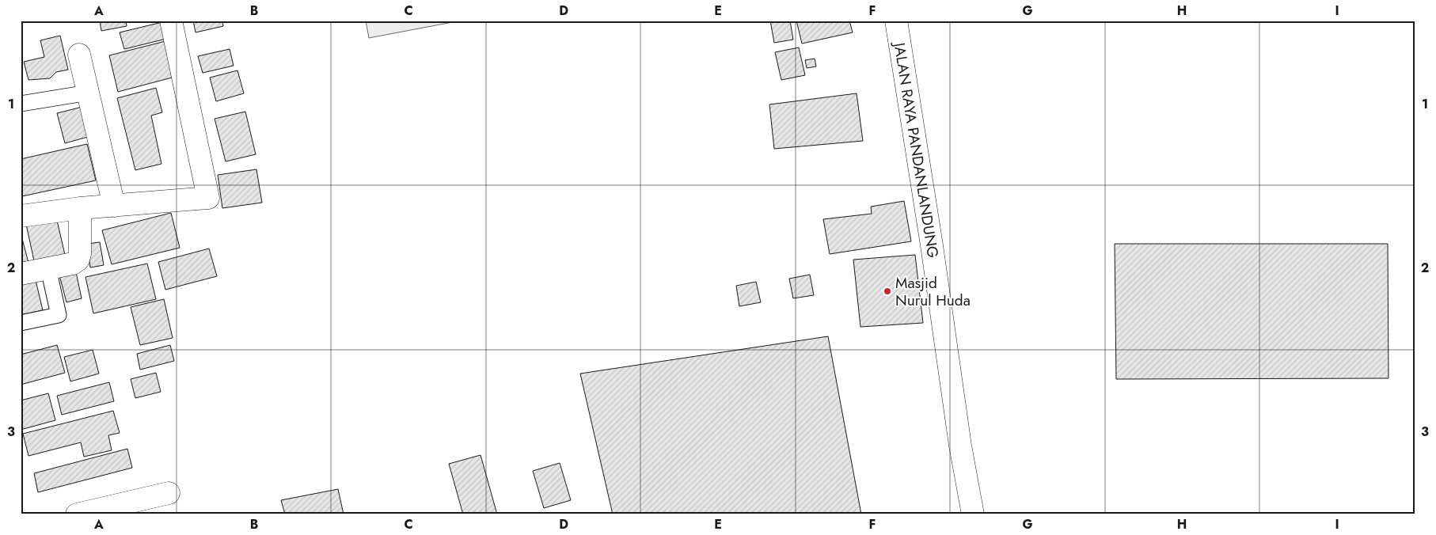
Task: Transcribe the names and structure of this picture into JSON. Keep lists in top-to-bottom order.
{
  "streets": {
    "street": ["JALAN RAYA PANDANLANDUNG"]
  },
  "places": ["Masjid Nurul Huda"],
  "grid": {
    "columns": [
      "A",
      "B",
      "C",
      "D",
      "E",
      "F",
      "G",
      "H",
      "I"
    ],
    "rows": ["1", "2", "3"]
  }
}
